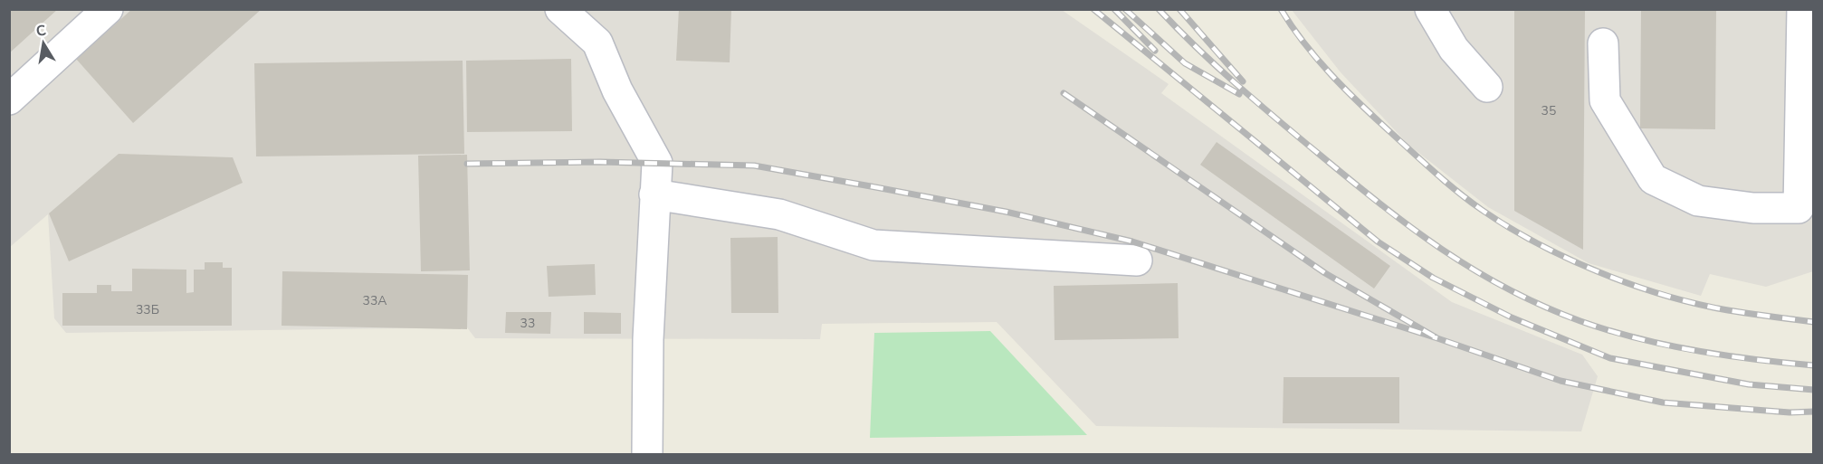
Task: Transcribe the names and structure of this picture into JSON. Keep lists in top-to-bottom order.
{
  "house_numbers": [
    "35",
    "33А",
    "33Б",
    "33"
  ],
  "north": "top"
}
